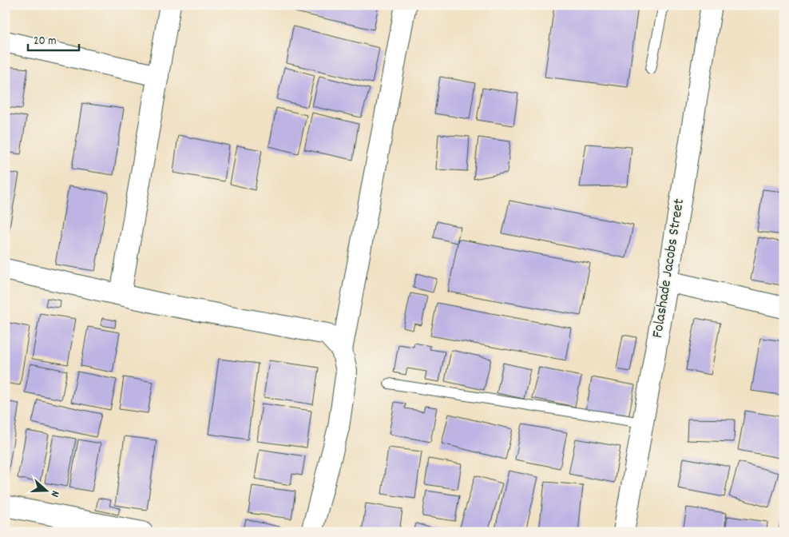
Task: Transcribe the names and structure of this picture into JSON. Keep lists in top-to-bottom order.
{
  "streets": {
    "street": ["Folashade Jacobs Street"]
  },
  "scale_bar": "20 m",
  "north": "right"
}
